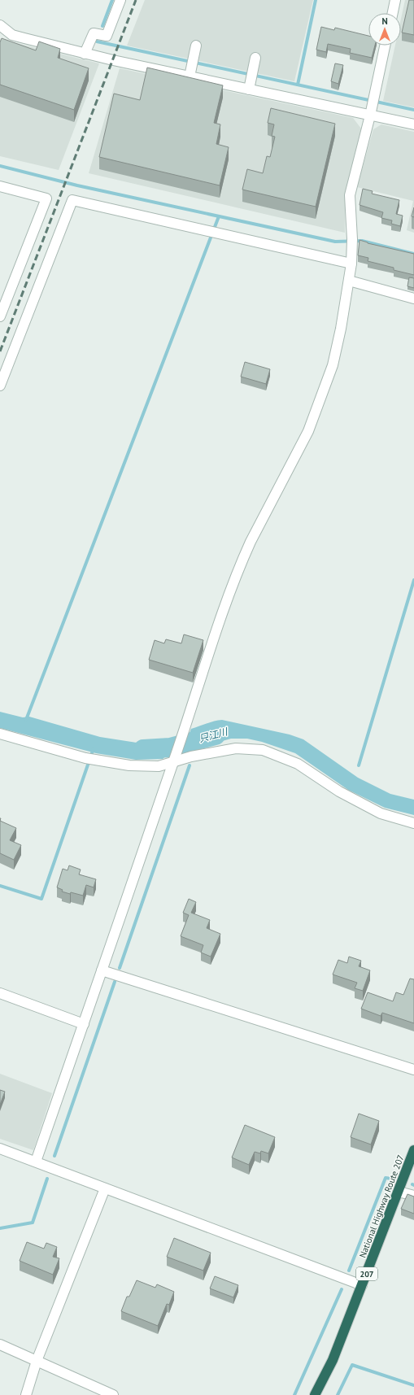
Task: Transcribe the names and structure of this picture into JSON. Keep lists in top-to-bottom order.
{
  "streets": {
    "highway": ["National Highway Route 207", "207"]
  },
  "water": ["只江川"],
  "north": "top"
}
